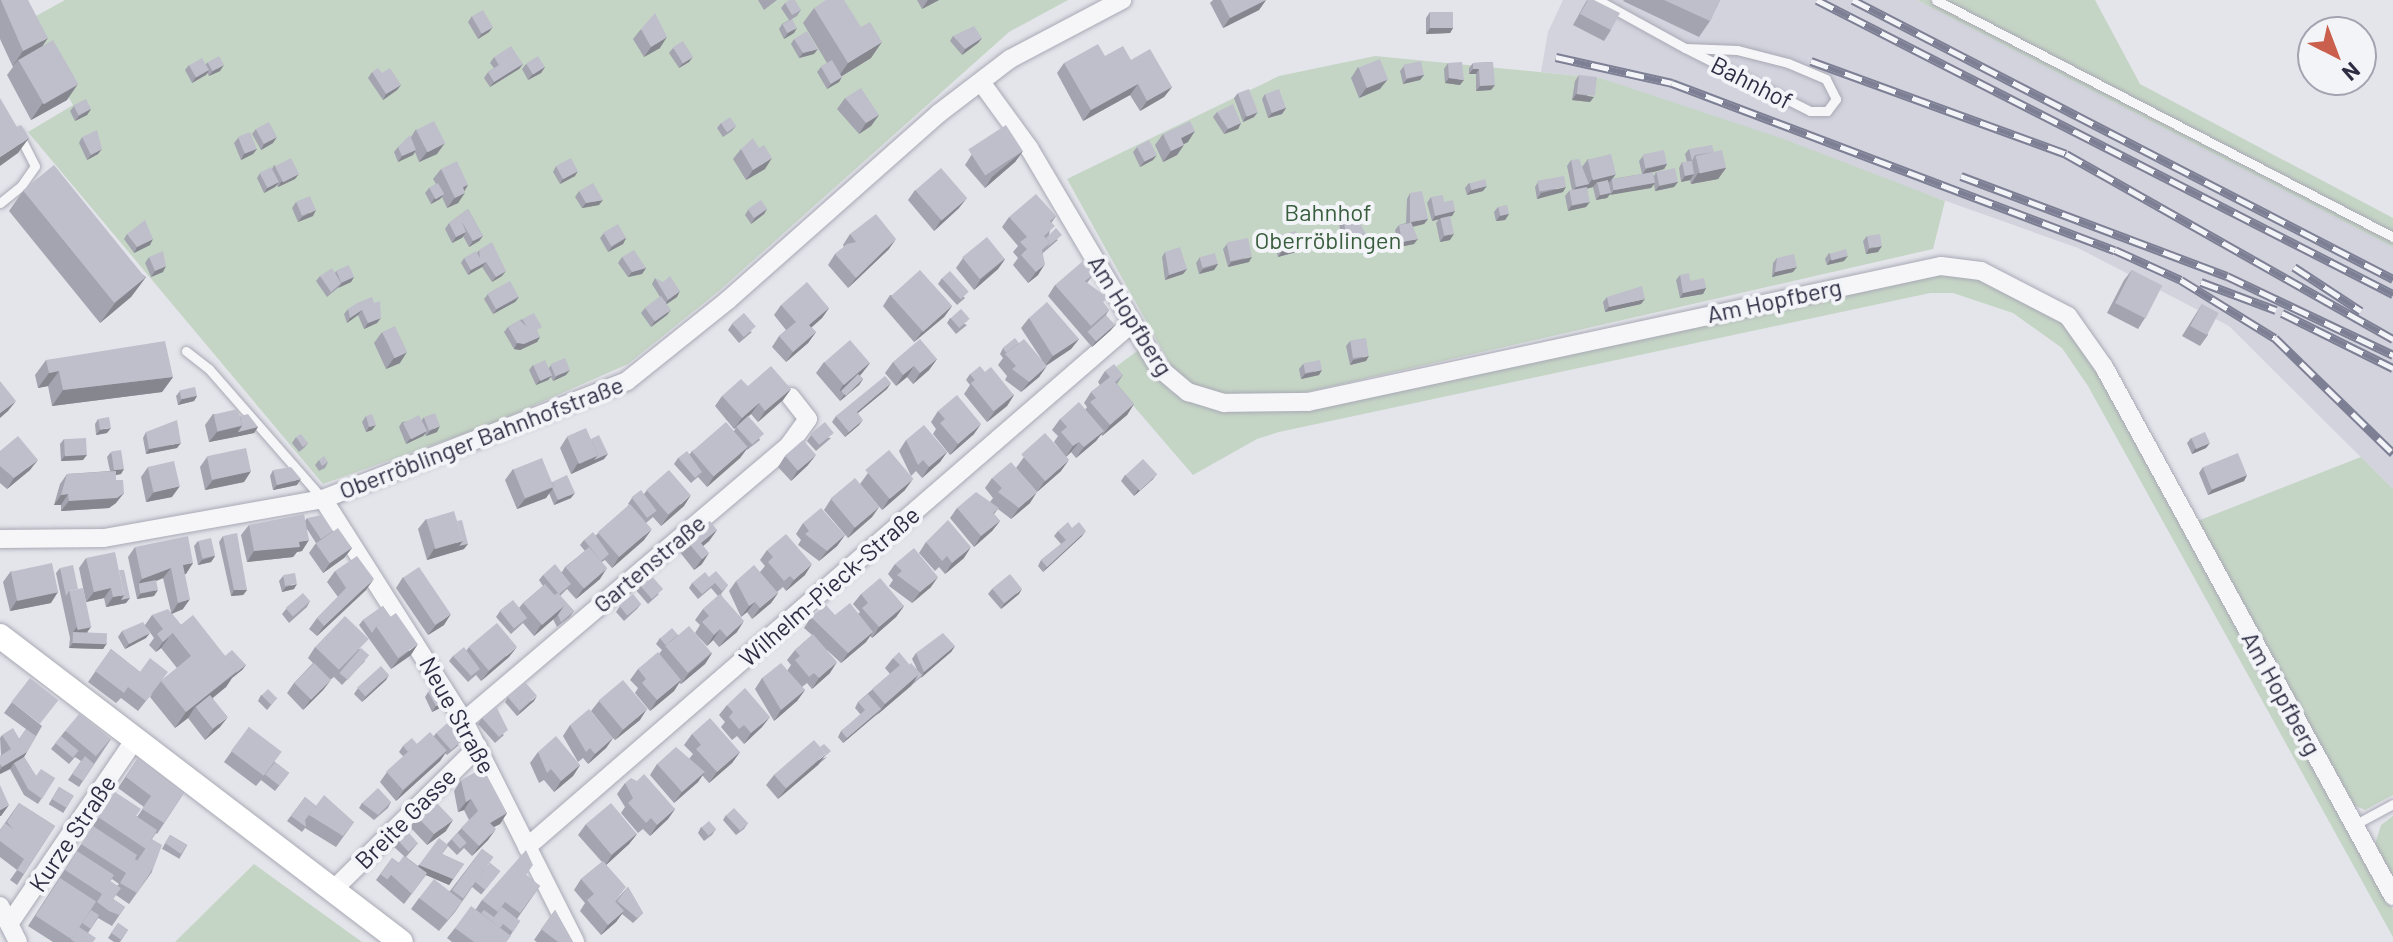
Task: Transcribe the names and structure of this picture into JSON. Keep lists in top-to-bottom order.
{
  "streets": {
    "street": [
      "Am Hopfberg",
      "Oberröblinger Bahnhofstraße",
      "Gartenstraße",
      "Wilhelm-Pieck-Straße",
      "Neue Straße",
      "Breite Gasse",
      "Kurze Straße"
    ],
    "lane": ["Bahnhof"]
  },
  "crossings": [
    ["Am Hopfberg", "Oberröblinger Bahnhofstraße"],
    ["Am Hopfberg", "Wilhelm-Pieck-Straße"],
    ["Oberröblinger Bahnhofstraße", "Neue Straße"],
    ["Gartenstraße", "Neue Straße"],
    ["Wilhelm-Pieck-Straße", "Neue Straße"],
    ["Neue Straße", "Breite Gasse"]
  ],
  "parks": ["Bahnhof Oberröblingen"],
  "north": "bottom right"
}
